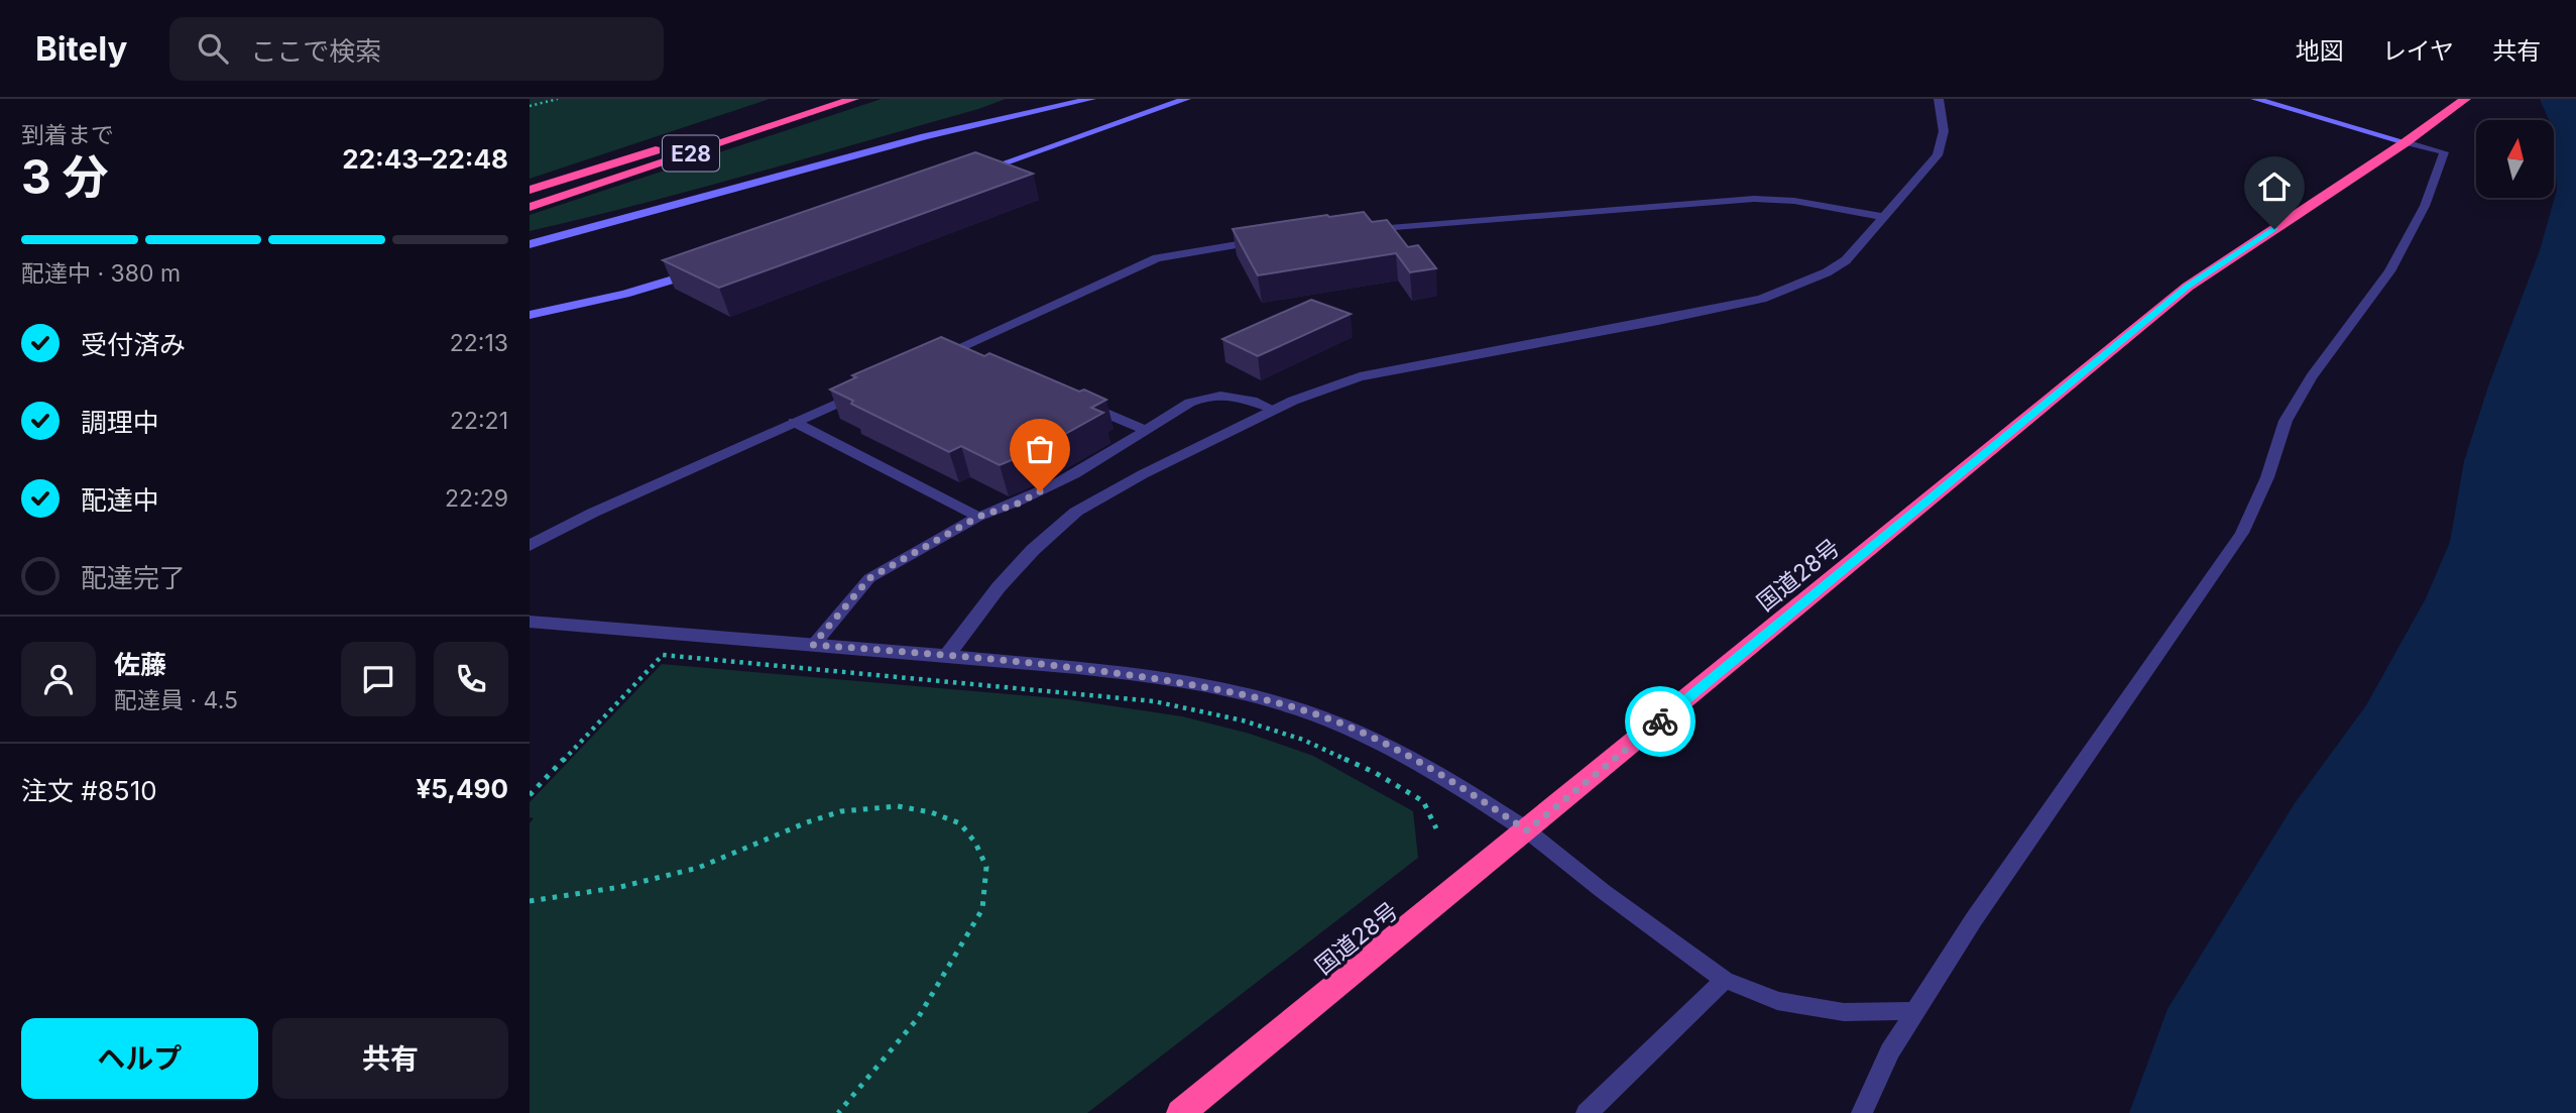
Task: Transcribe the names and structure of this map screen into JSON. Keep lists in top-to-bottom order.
{
  "streets": {
    "highway": ["E28", "国道28号"]
  },
  "north": "top",
  "page": {
    "header": "Bitely",
    "search": "ここで検索",
    "nav": ["地図", "レイヤ", "共有"],
    "heading": ["3 分", "到着まで", "22:43–22:48"],
    "panel": [
      "佐藤",
      "配達員 · 4.5",
      "注文 #8510",
      "¥5,490"
    ],
    "bar": "配達中 · 380 m",
    "list": [
      ["受付済み", "22:13"],
      ["調理中", "22:21"],
      ["配達中", "22:29"],
      "配達完了"
    ],
    "buttons": ["ヘルプ", "共有"]
  }
}
